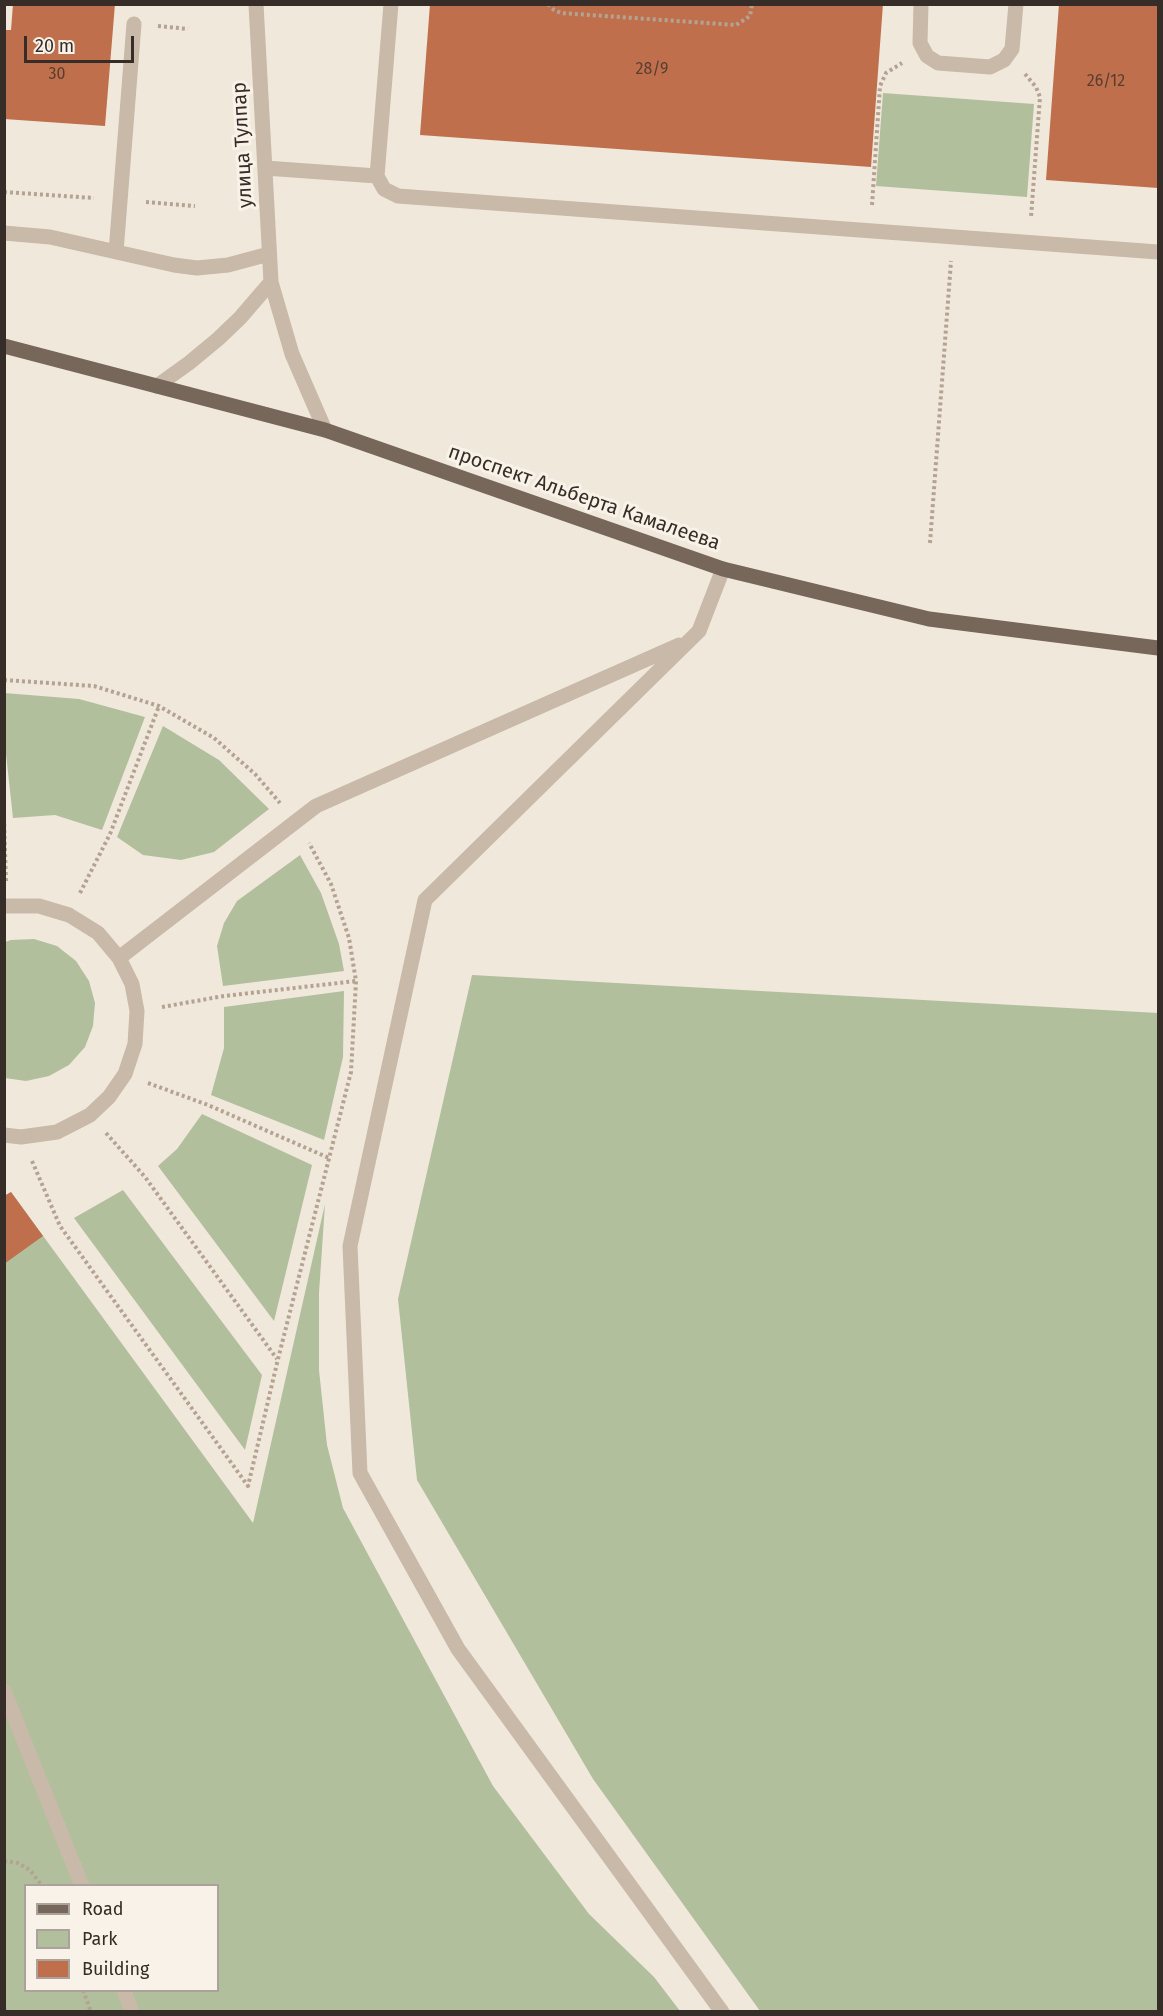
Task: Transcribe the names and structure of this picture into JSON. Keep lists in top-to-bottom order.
{
  "streets": {
    "main road": ["проспект Альберта Камалеева"],
    "street": ["улица Тулпар"]
  },
  "crossings": [
    ["улица Тулпар", "проспект Альберта Камалеева"]
  ],
  "house_numbers": ["28/9", "30", "26/12"],
  "legend": ["Road", "Park", "Building"],
  "scale_bar": "20 m"
}
